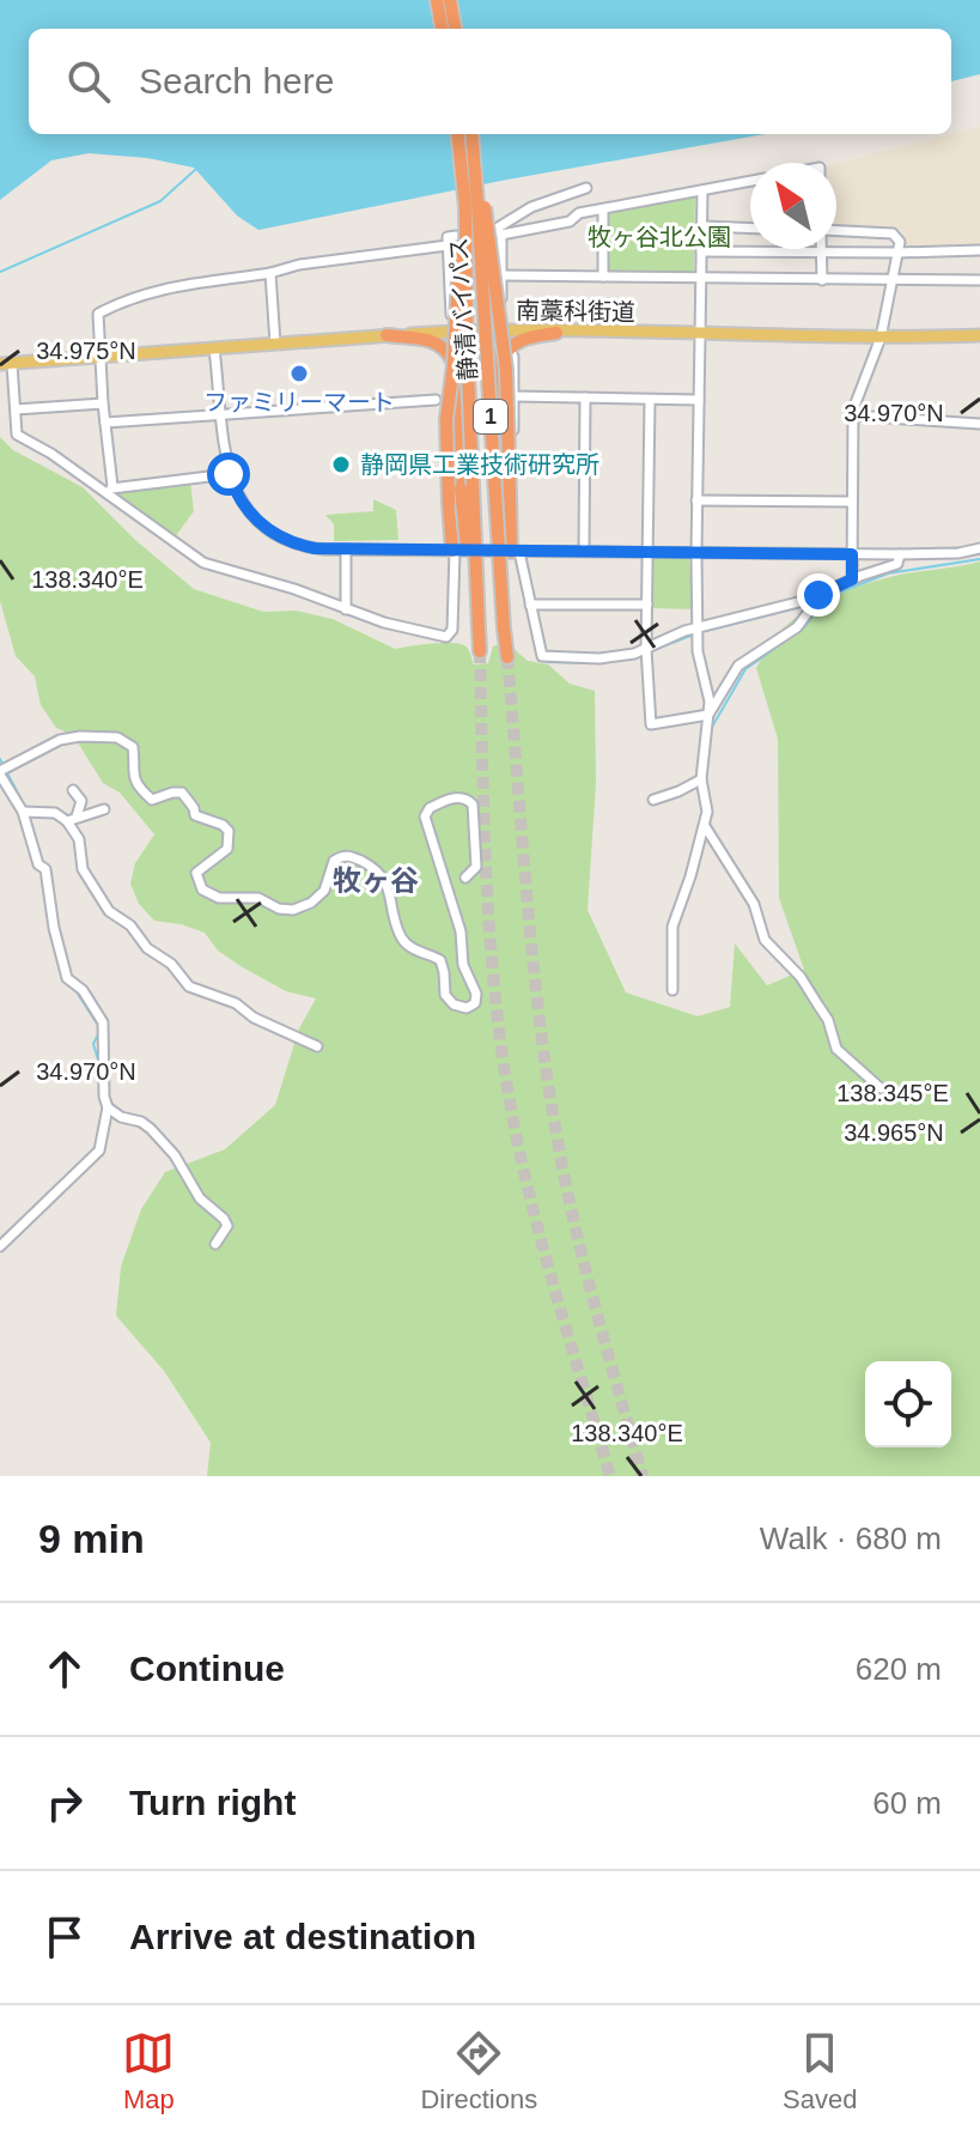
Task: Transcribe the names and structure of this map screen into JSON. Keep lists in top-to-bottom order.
{
  "streets": {
    "highway": ["静清バイパス", "1"],
    "main road": ["南藁科街道"]
  },
  "crossings": [
    ["静清バイパス", "1"],
    ["南藁科街道", "1"]
  ],
  "districts": ["牧ヶ谷"],
  "parks": ["牧ヶ谷北公園"],
  "places": ["ファミリーマート", "静岡県工業技術研究所"],
  "north": "top left",
  "page": {
    "search": "Search here",
    "heading": ["9 min", "Walk · 680 m"],
    "list": [
      ["Continue", "620 m"],
      ["Turn right", "60 m"],
      "Arrive at destination"
    ],
    "nav": ["Map", "Directions", "Saved"]
  },
  "coordinates": [
    "34.975°N",
    "34.970°N",
    "138.340°E",
    "138.345°E",
    "34.965°N"
  ]
}
